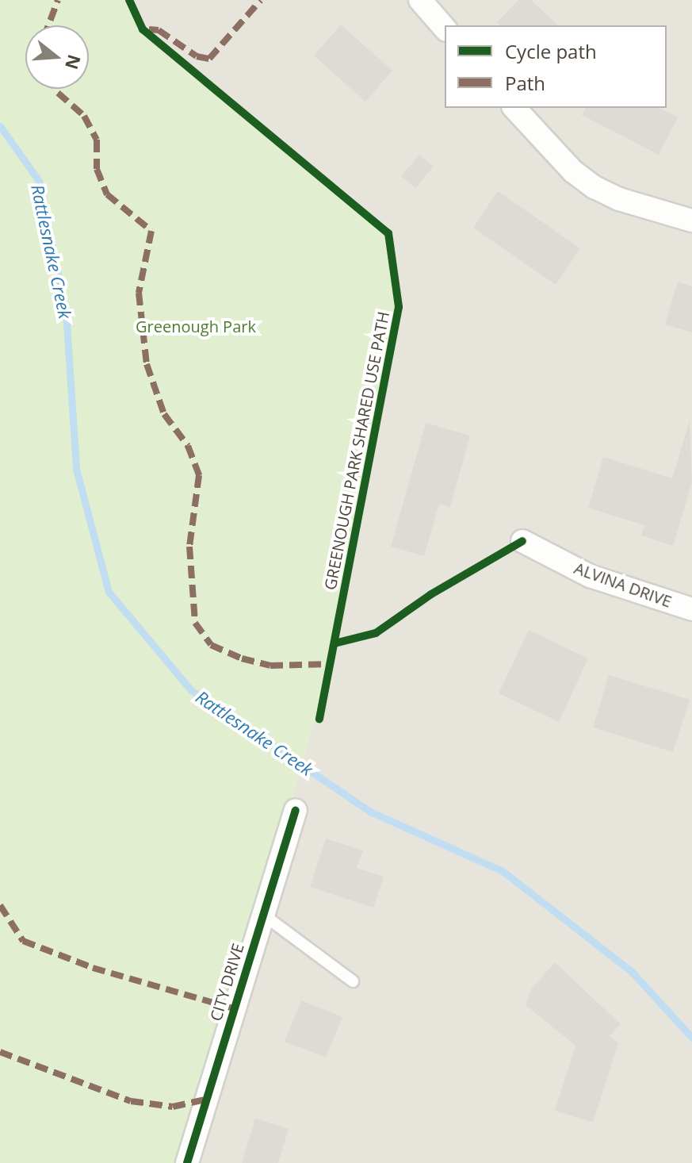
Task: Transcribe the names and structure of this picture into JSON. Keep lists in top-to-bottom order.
{
  "streets": {
    "street": ["ALVINA DRIVE", "CITY DRIVE"],
    "cycle path": ["GREENOUGH PARK SHARED USE PATH"]
  },
  "water": ["Rattlesnake Creek"],
  "parks": ["Greenough Park"],
  "legend": ["Cycle path", "Path"],
  "north": "right"
}
